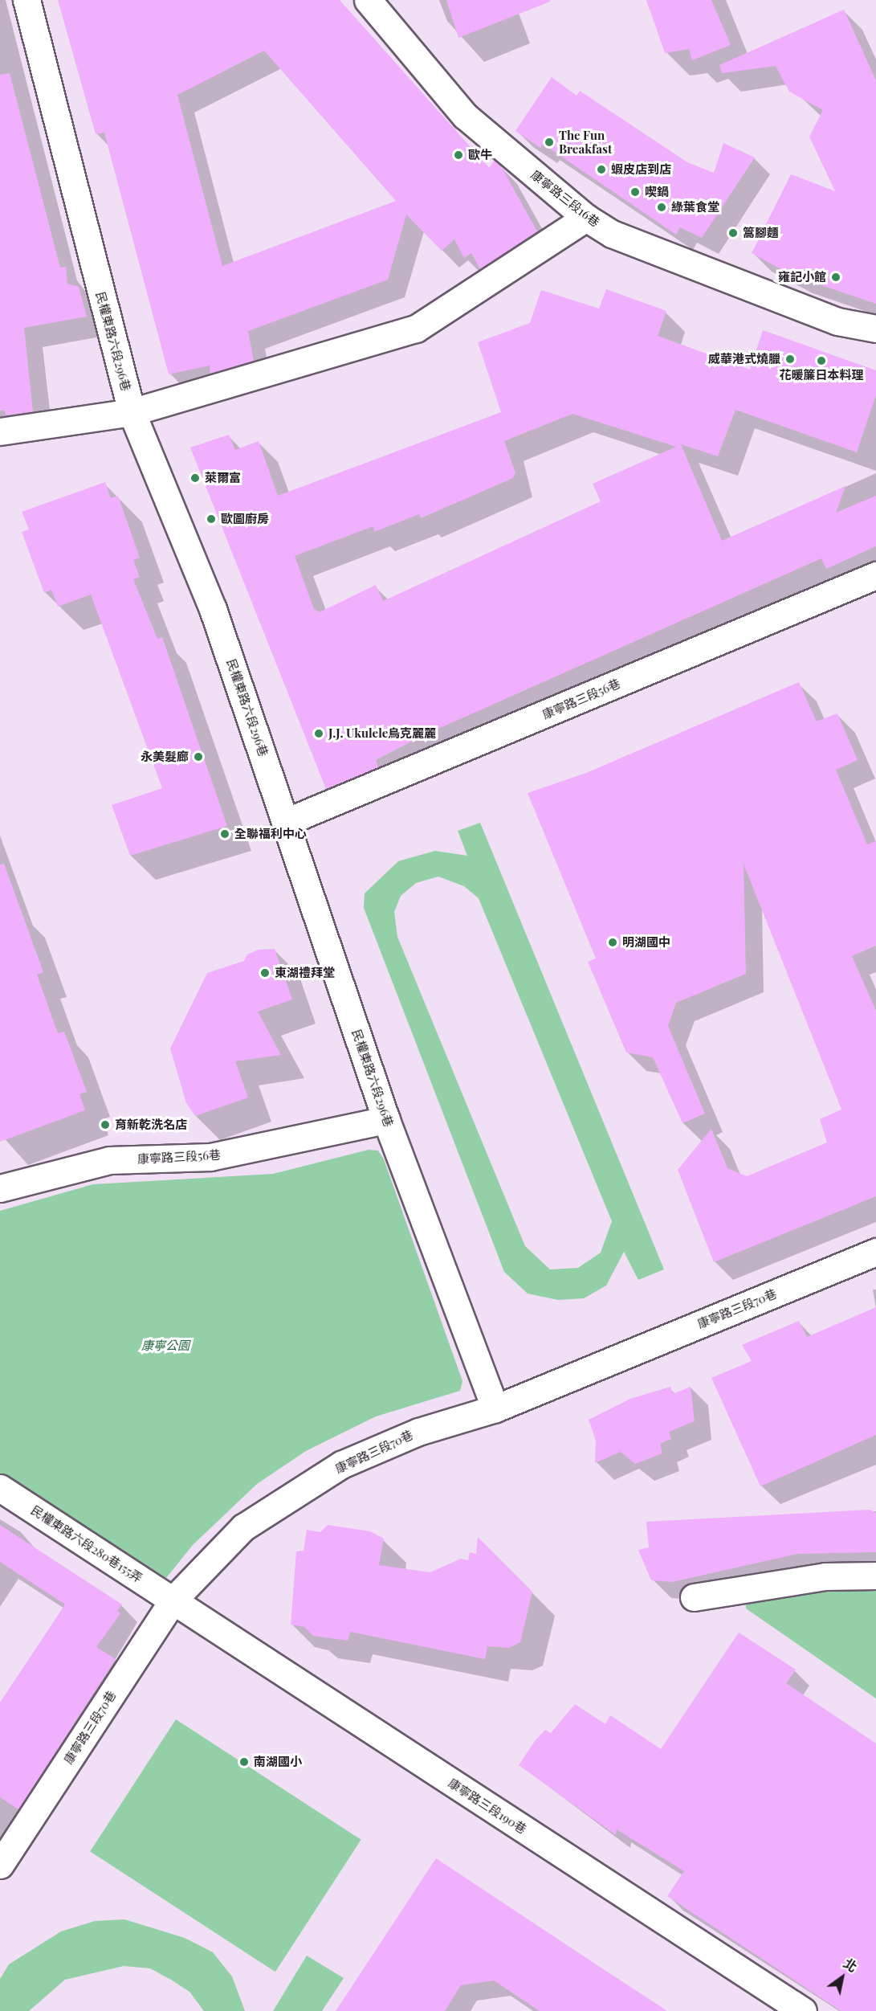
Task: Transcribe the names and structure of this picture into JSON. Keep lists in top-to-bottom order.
{
  "streets": {
    "street": [
      "康寧路三段16巷",
      "民權東路六段296巷",
      "康寧路三段56巷",
      "康寧路三段70巷",
      "民權東路六段280巷155弄",
      "康寧路三段190巷"
    ]
  },
  "crossings": [
    ["民權東路六段296巷", "康寧路三段56巷"],
    ["民權東路六段296巷", "康寧路三段70巷"],
    ["康寧路三段70巷", "民權東路六段280巷155弄"],
    ["康寧路三段70巷", "康寧路三段190巷"],
    ["民權東路六段280巷155弄", "康寧路三段190巷"]
  ],
  "parks": ["康寧公園"],
  "places": [
    "The Fun Breakfast",
    "歐牛",
    "蝦皮店到店",
    "喫鍋",
    "綠葉食堂",
    "篙腳麵",
    "雍記小館",
    "威華港式燒臘",
    "花暖簾日本料理",
    "萊爾富",
    "歐圖廚房",
    "J.J. Ukulele烏克麗麗",
    "永美髮廊",
    "全聯福利中心",
    "明湖國中",
    "東湖禮拜堂",
    "育新乾洗名店",
    "南湖國小"
  ],
  "north": "top right"
}
